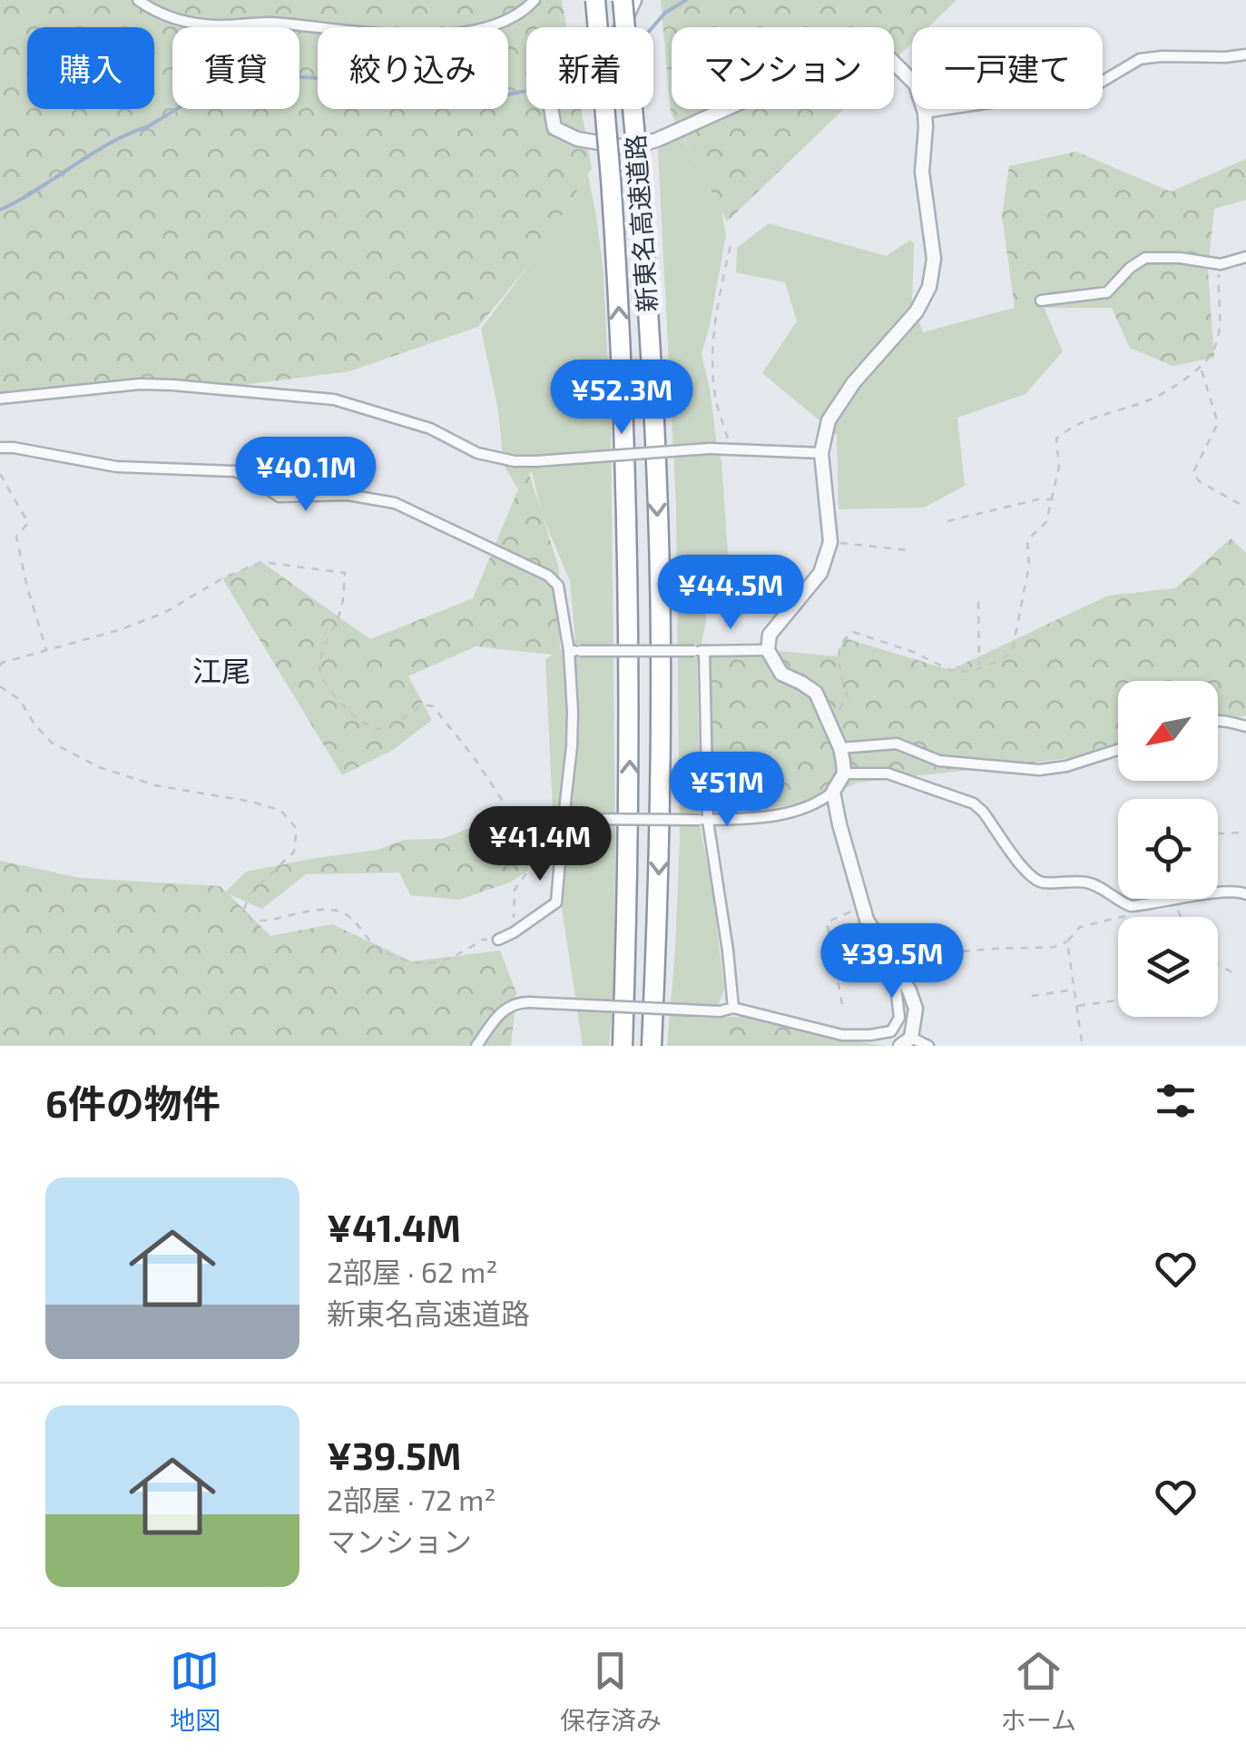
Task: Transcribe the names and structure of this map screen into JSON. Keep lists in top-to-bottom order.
{
  "streets": {
    "highway": ["新東名高速道路"]
  },
  "districts": ["江尾"],
  "north": "bottom left",
  "page": {
    "chip": [
      "購入",
      "賃貸",
      "絞り込み",
      "新着",
      "マンション",
      "一戸建て"
    ],
    "price": [
      "¥52.3M",
      "¥40.1M",
      "¥44.5M",
      "¥51M",
      "¥41.4M",
      "¥39.5M"
    ],
    "heading": "6件の物件",
    "list": [
      {
        "name": "¥41.4M",
        "note": "2部屋 · 62 m² · 新東名高速道路"
      },
      {
        "name": "¥39.5M",
        "note": "2部屋 · 72 m² · マンション"
      }
    ],
    "tabs": ["地図", "保存済み", "ホーム"]
  }
}
